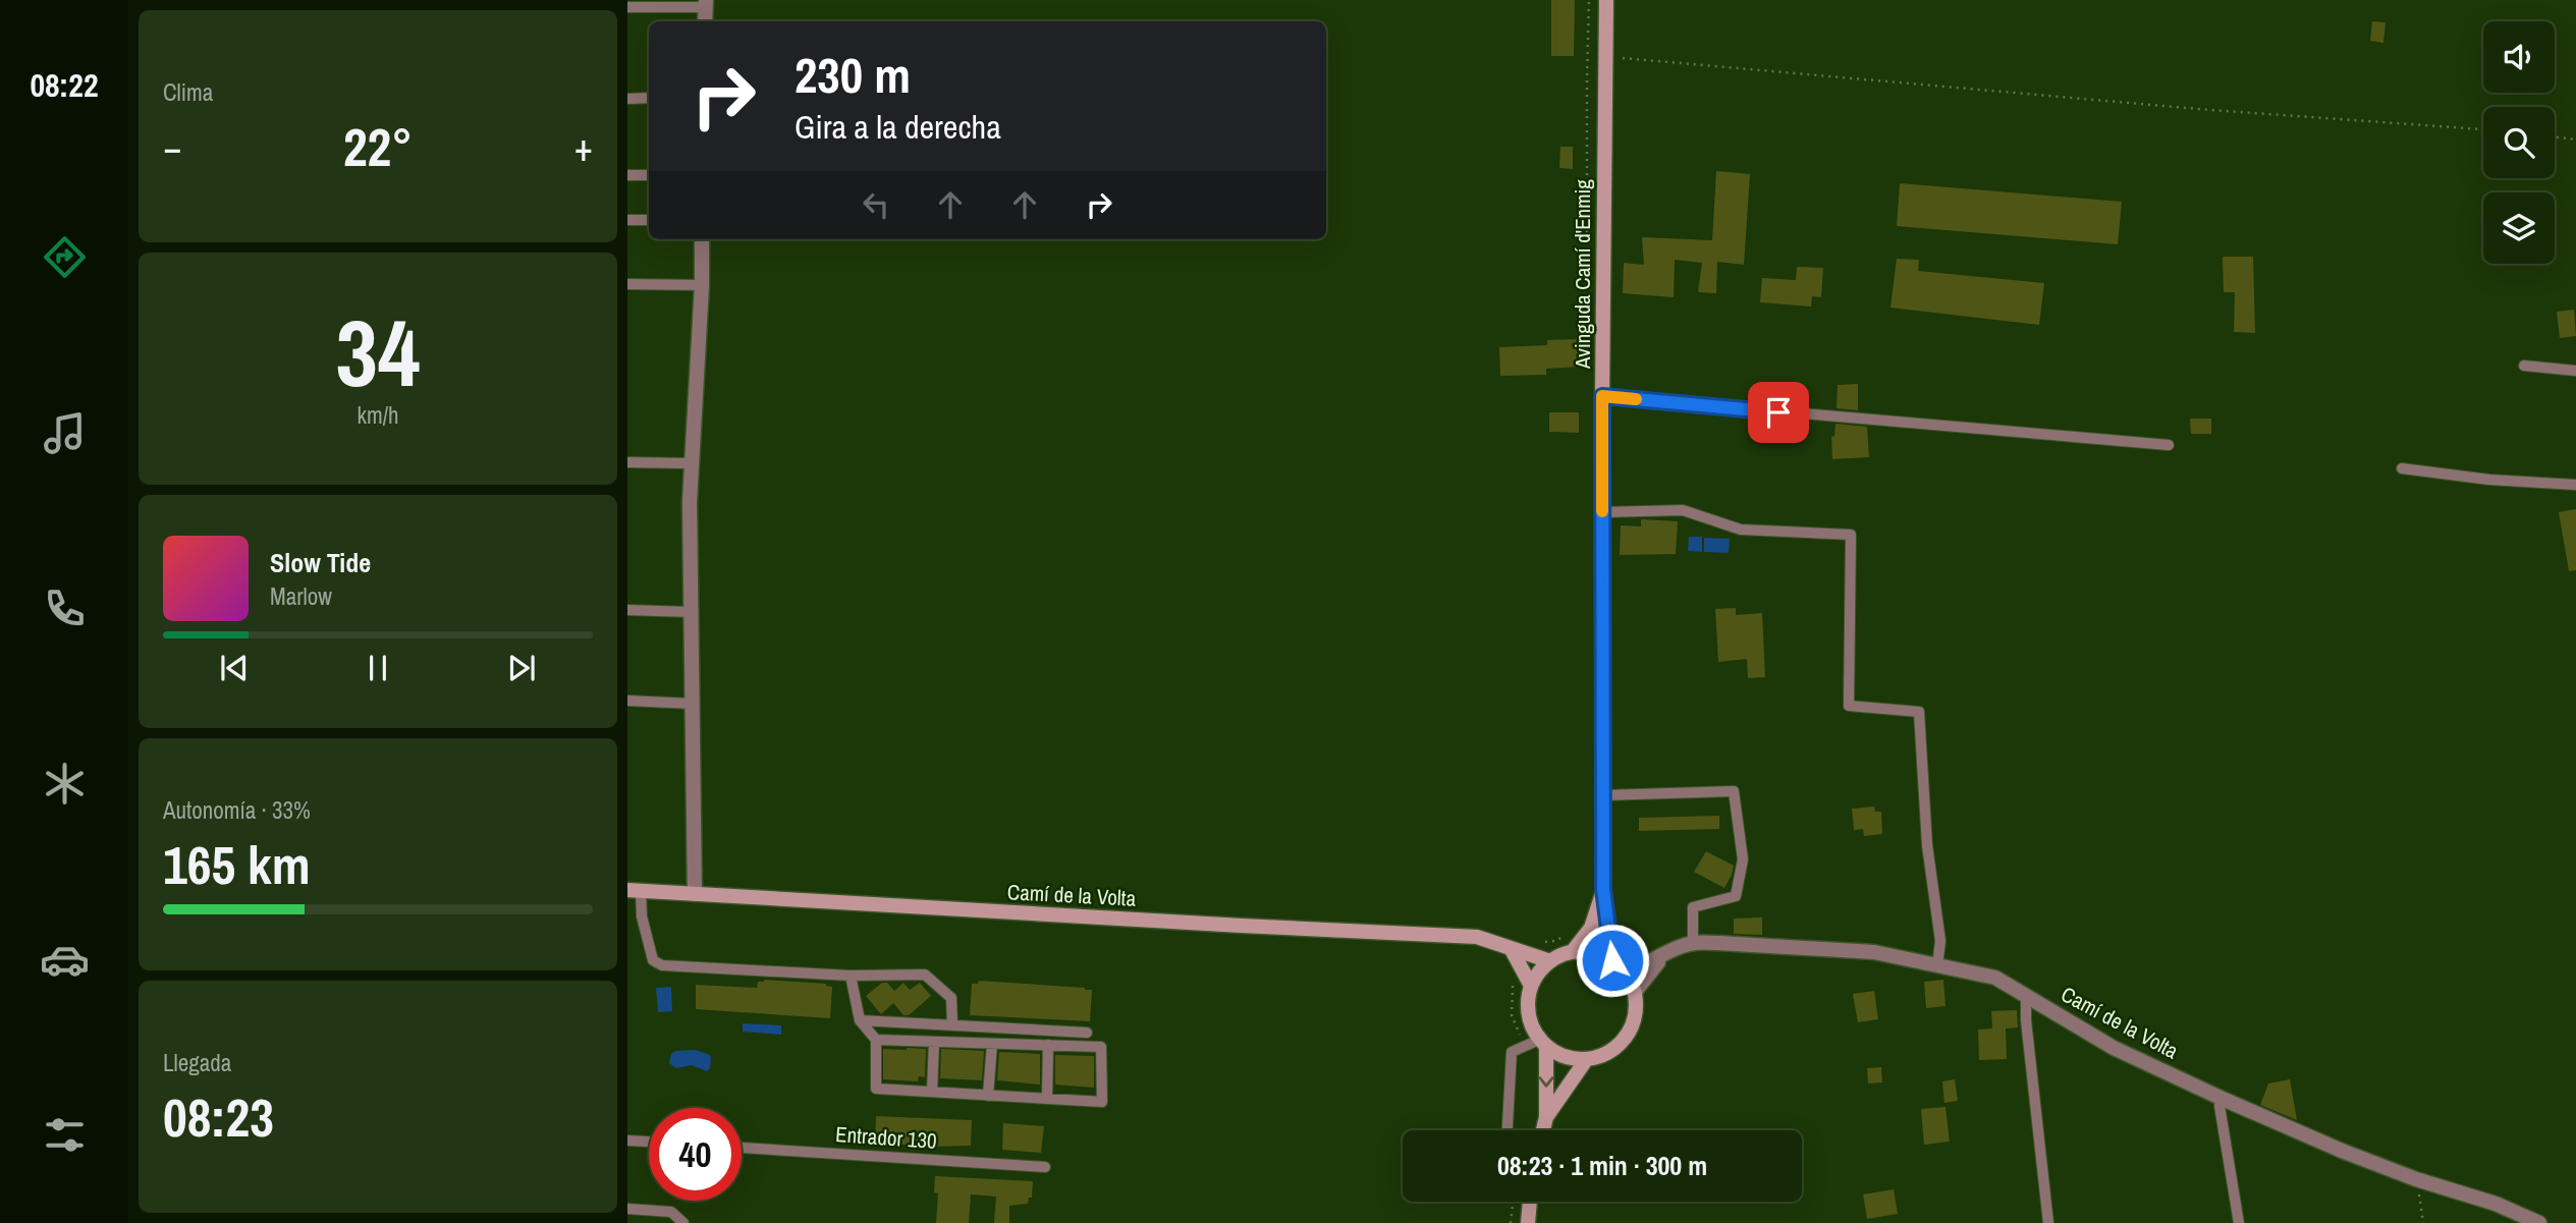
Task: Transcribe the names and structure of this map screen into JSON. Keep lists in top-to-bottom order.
{
  "streets": {
    "street": ["Avinguda Camí d'Enmig", "Camí de la Volta"],
    "lane": ["Entrador 130"]
  },
  "crossings": [
    ["Avinguda Camí d'Enmig", "Camí de la Volta"]
  ],
  "page": {
    "tabs": "08:22",
    "tile": [
      "Clima",
      ["34", "km/h"],
      ["Autonomía · 33%", "165 km"],
      ["Llegada", "08:23"]
    ],
    "turn": ["230 m", "Gira a la derecha"],
    "heat": ["−", "22°", "+"],
    "song": ["Slow Tide", "Marlow"],
    "limit": "40",
    "trip": "08:23 · 1 min · 300 m"
  }
}
